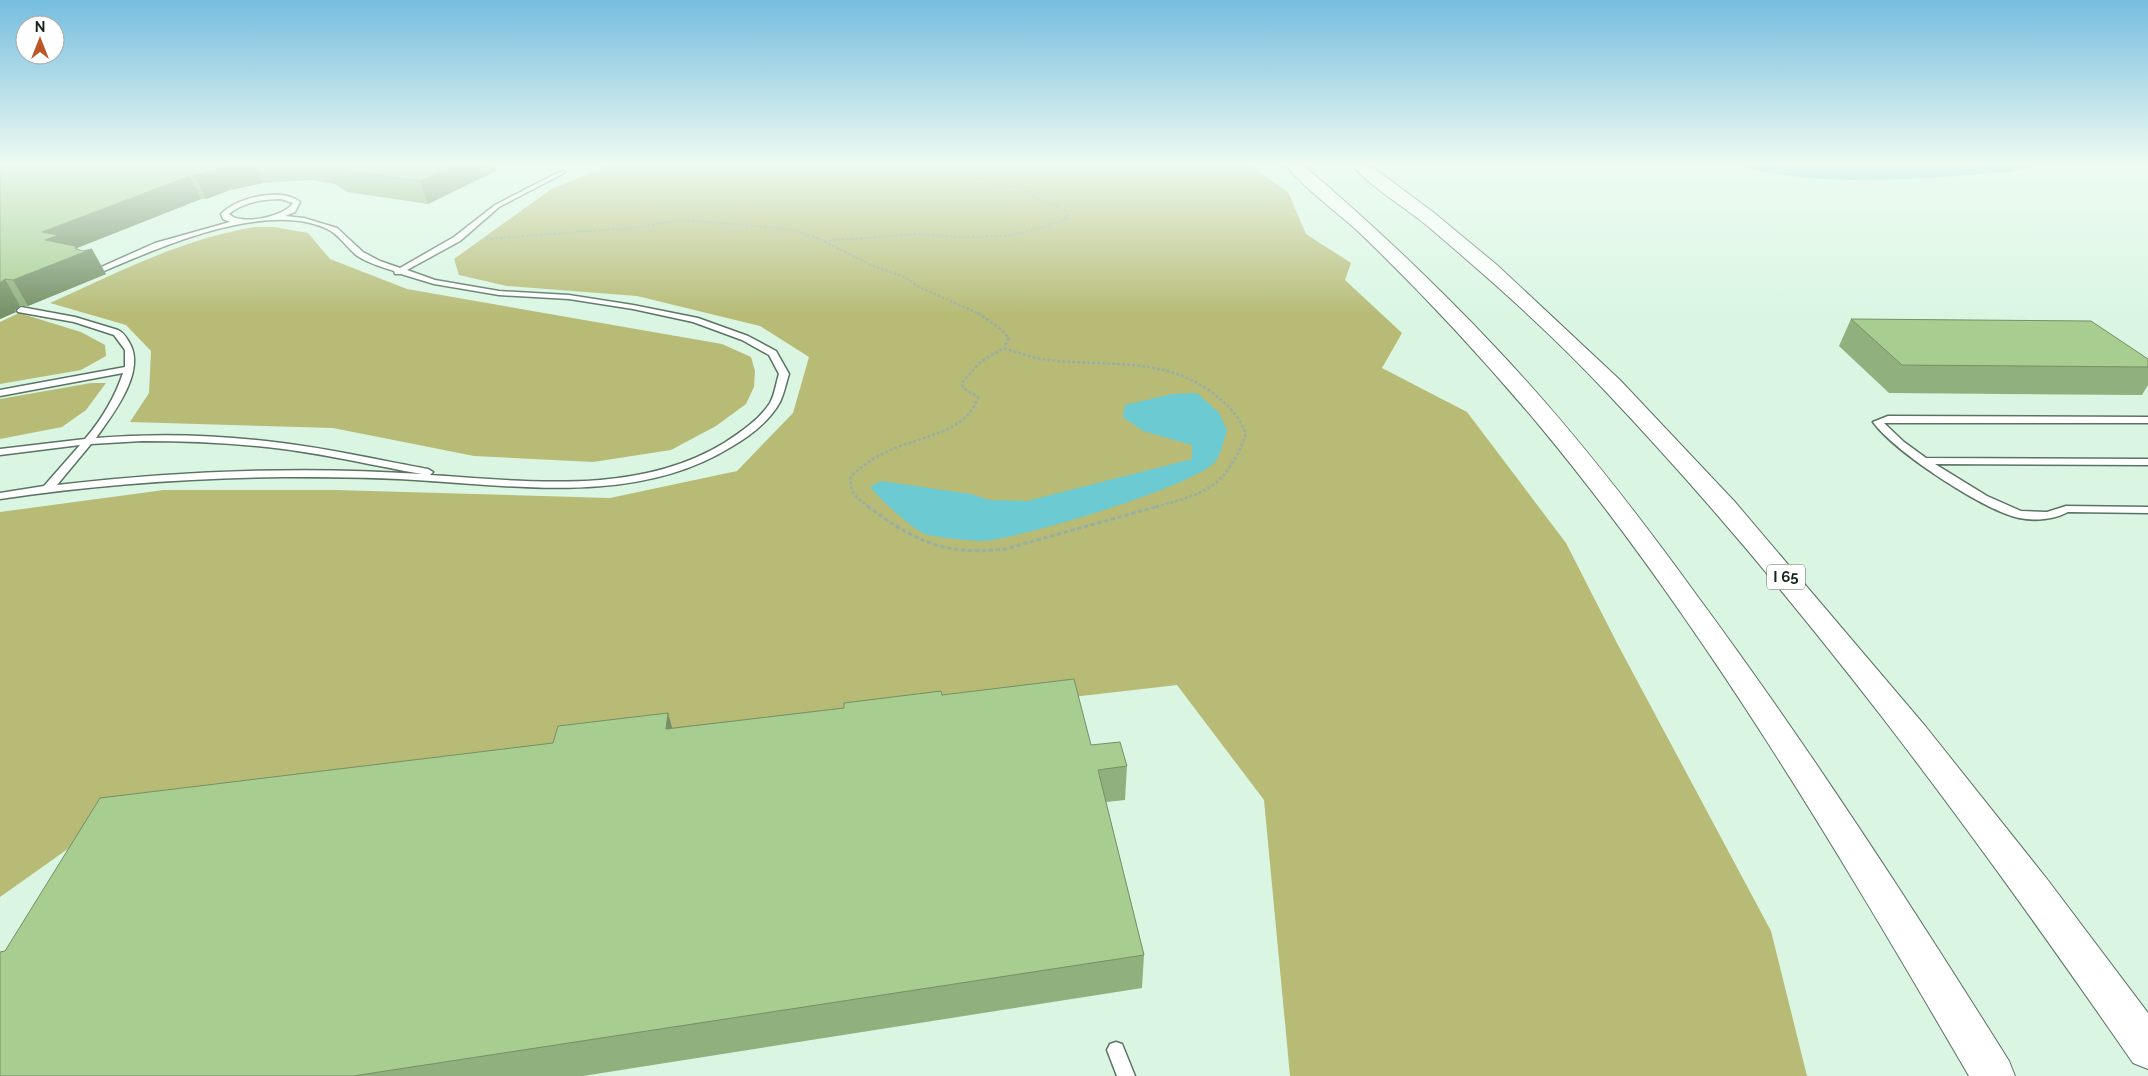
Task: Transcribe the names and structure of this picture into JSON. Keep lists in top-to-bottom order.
{
  "streets": {
    "highway": ["I 65"]
  },
  "north": "top"
}
